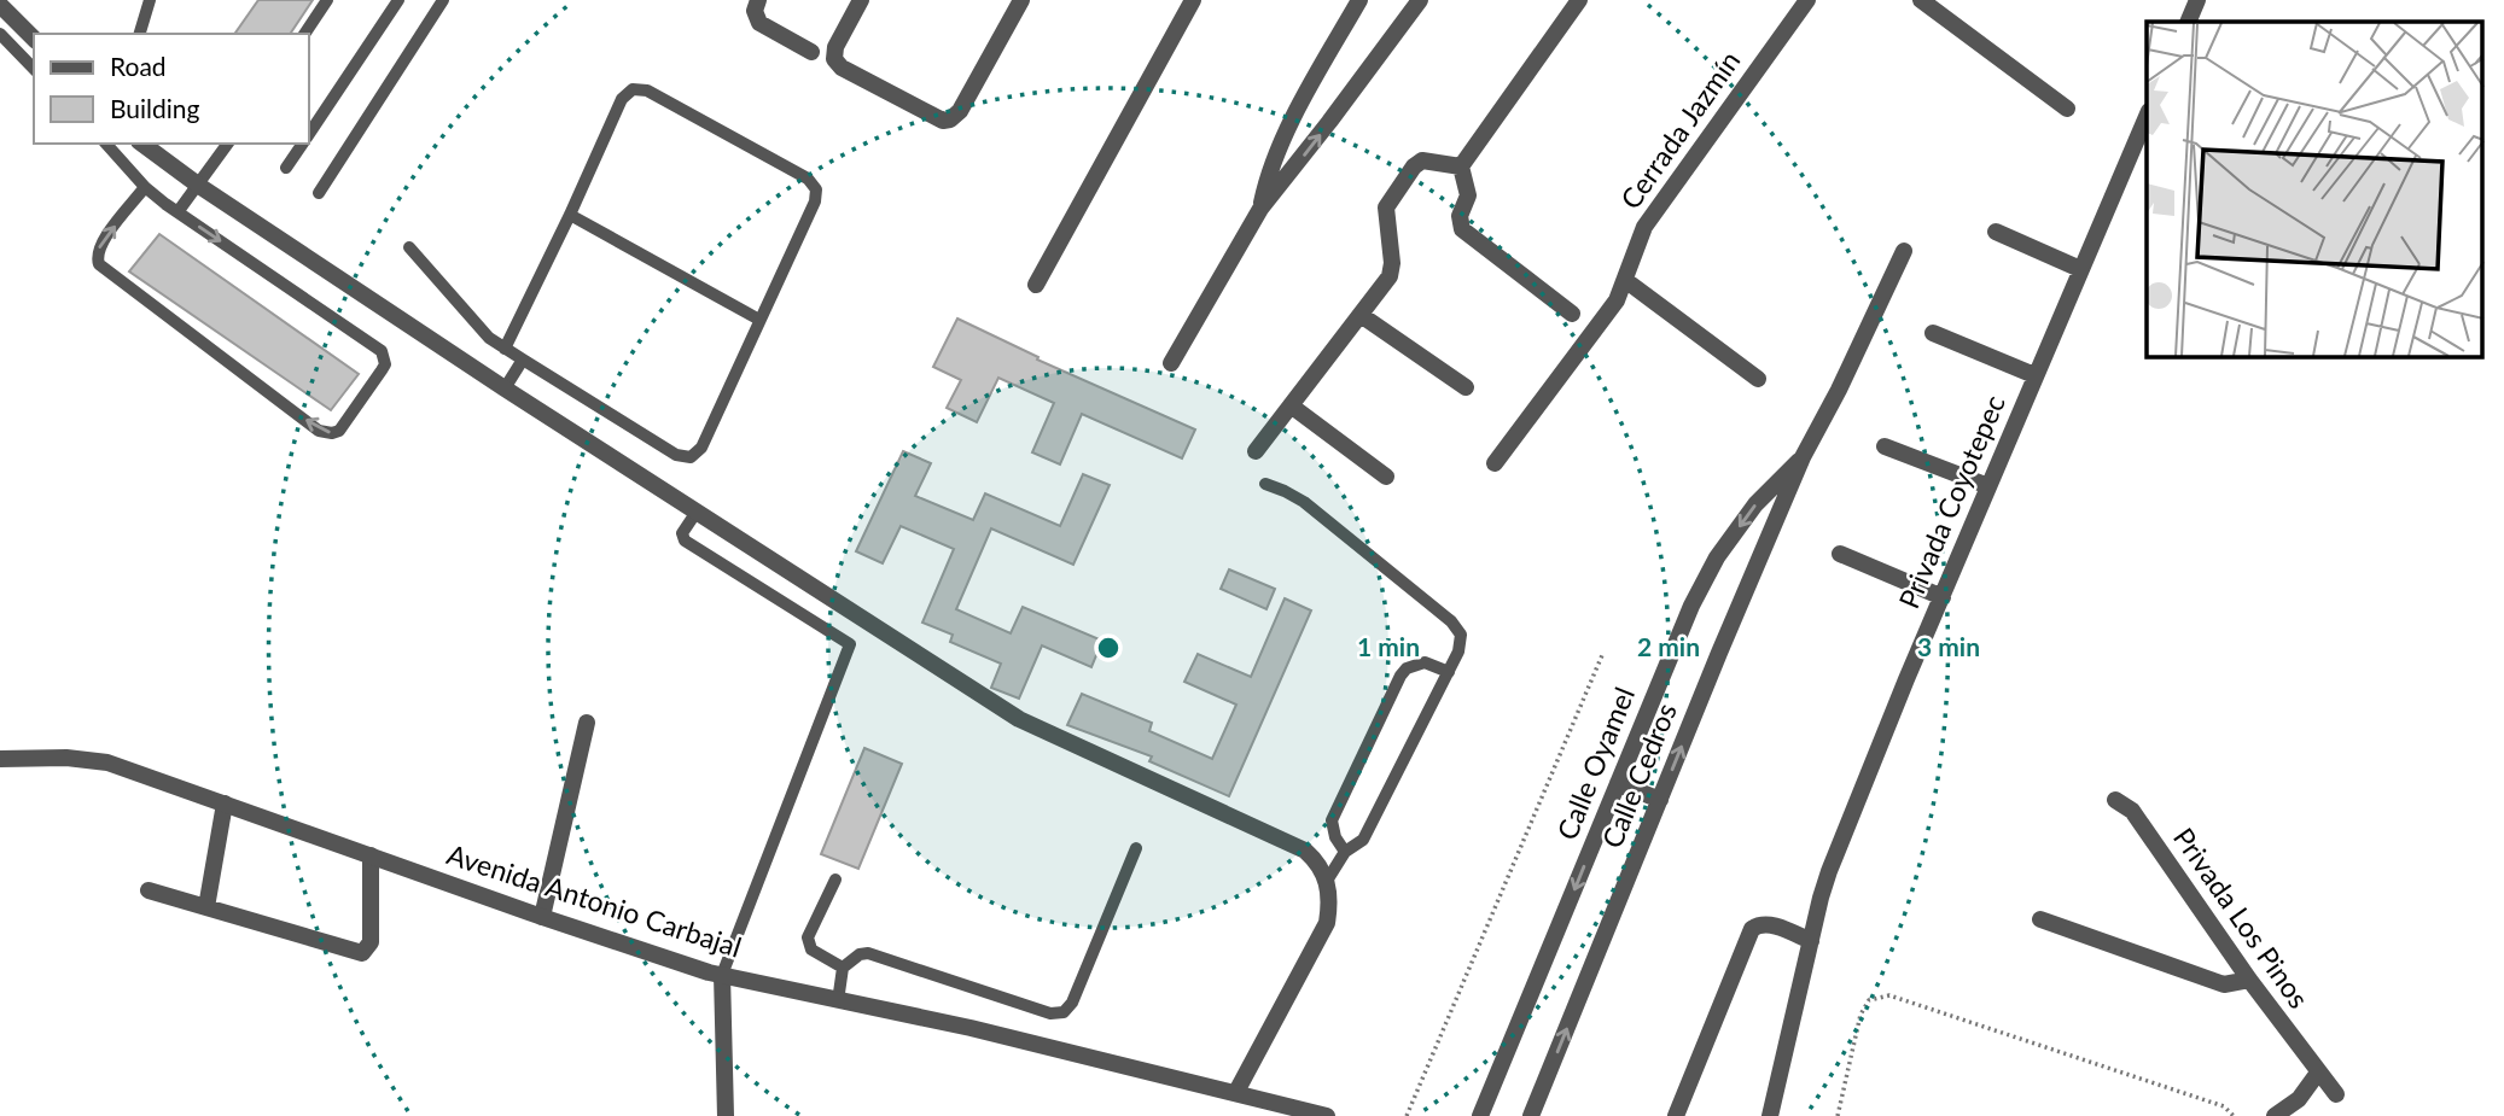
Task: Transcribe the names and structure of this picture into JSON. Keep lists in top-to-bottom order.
{
  "streets": {
    "street": [
      "Cerrada Jazmín",
      "Privada Coyotepec",
      "Calle Oyamel",
      "Calle Cedros",
      "Avenida Antonio Carbajal",
      "Privada Los Pinos"
    ]
  },
  "crossings": [
    ["Calle Oyamel", "Calle Cedros"]
  ],
  "one_way": ["Calle Oyamel", "Calle Cedros"],
  "legend": ["Road", "Building"],
  "rings": ["1 min", "2 min", "3 min"]
}
